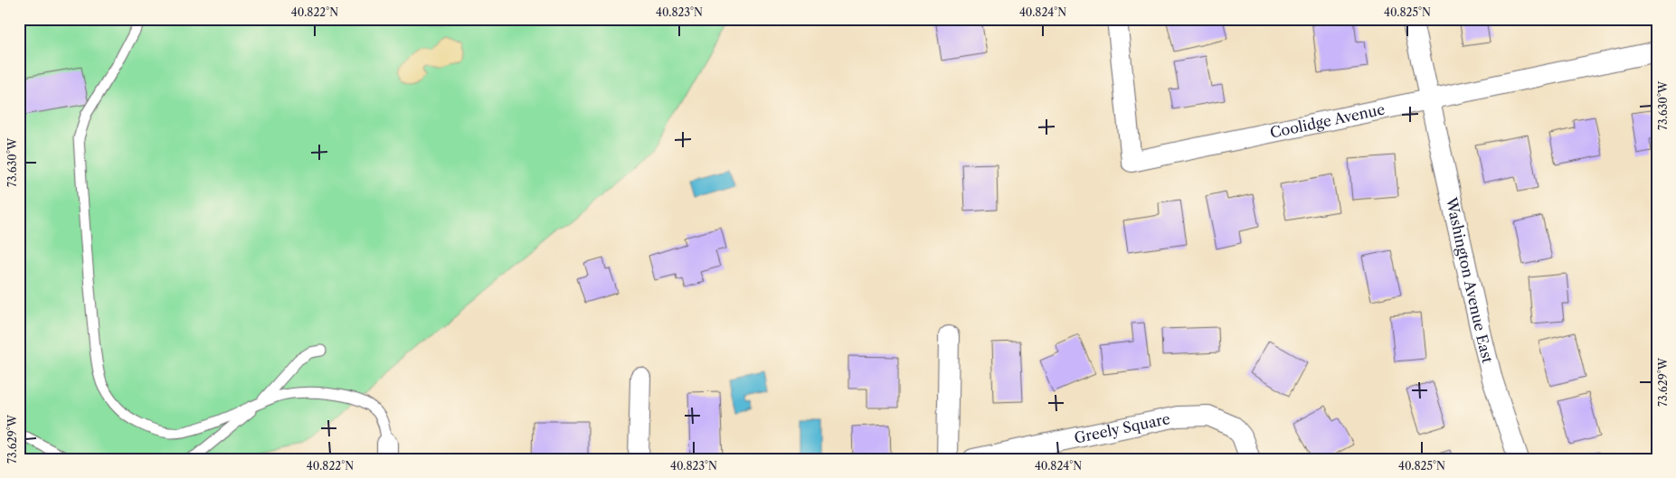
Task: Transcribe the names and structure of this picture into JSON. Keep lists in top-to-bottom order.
{
  "streets": {
    "street": ["Coolidge Avenue", "Washington Avenue East", "Greely Square"]
  },
  "crossings": [
    ["Coolidge Avenue", "Washington Avenue East"]
  ],
  "coordinates": [
    "40.822°N",
    "40.823°N",
    "40.824°N",
    "40.825°N",
    "73.630°W",
    "73.629°W"
  ]
}
